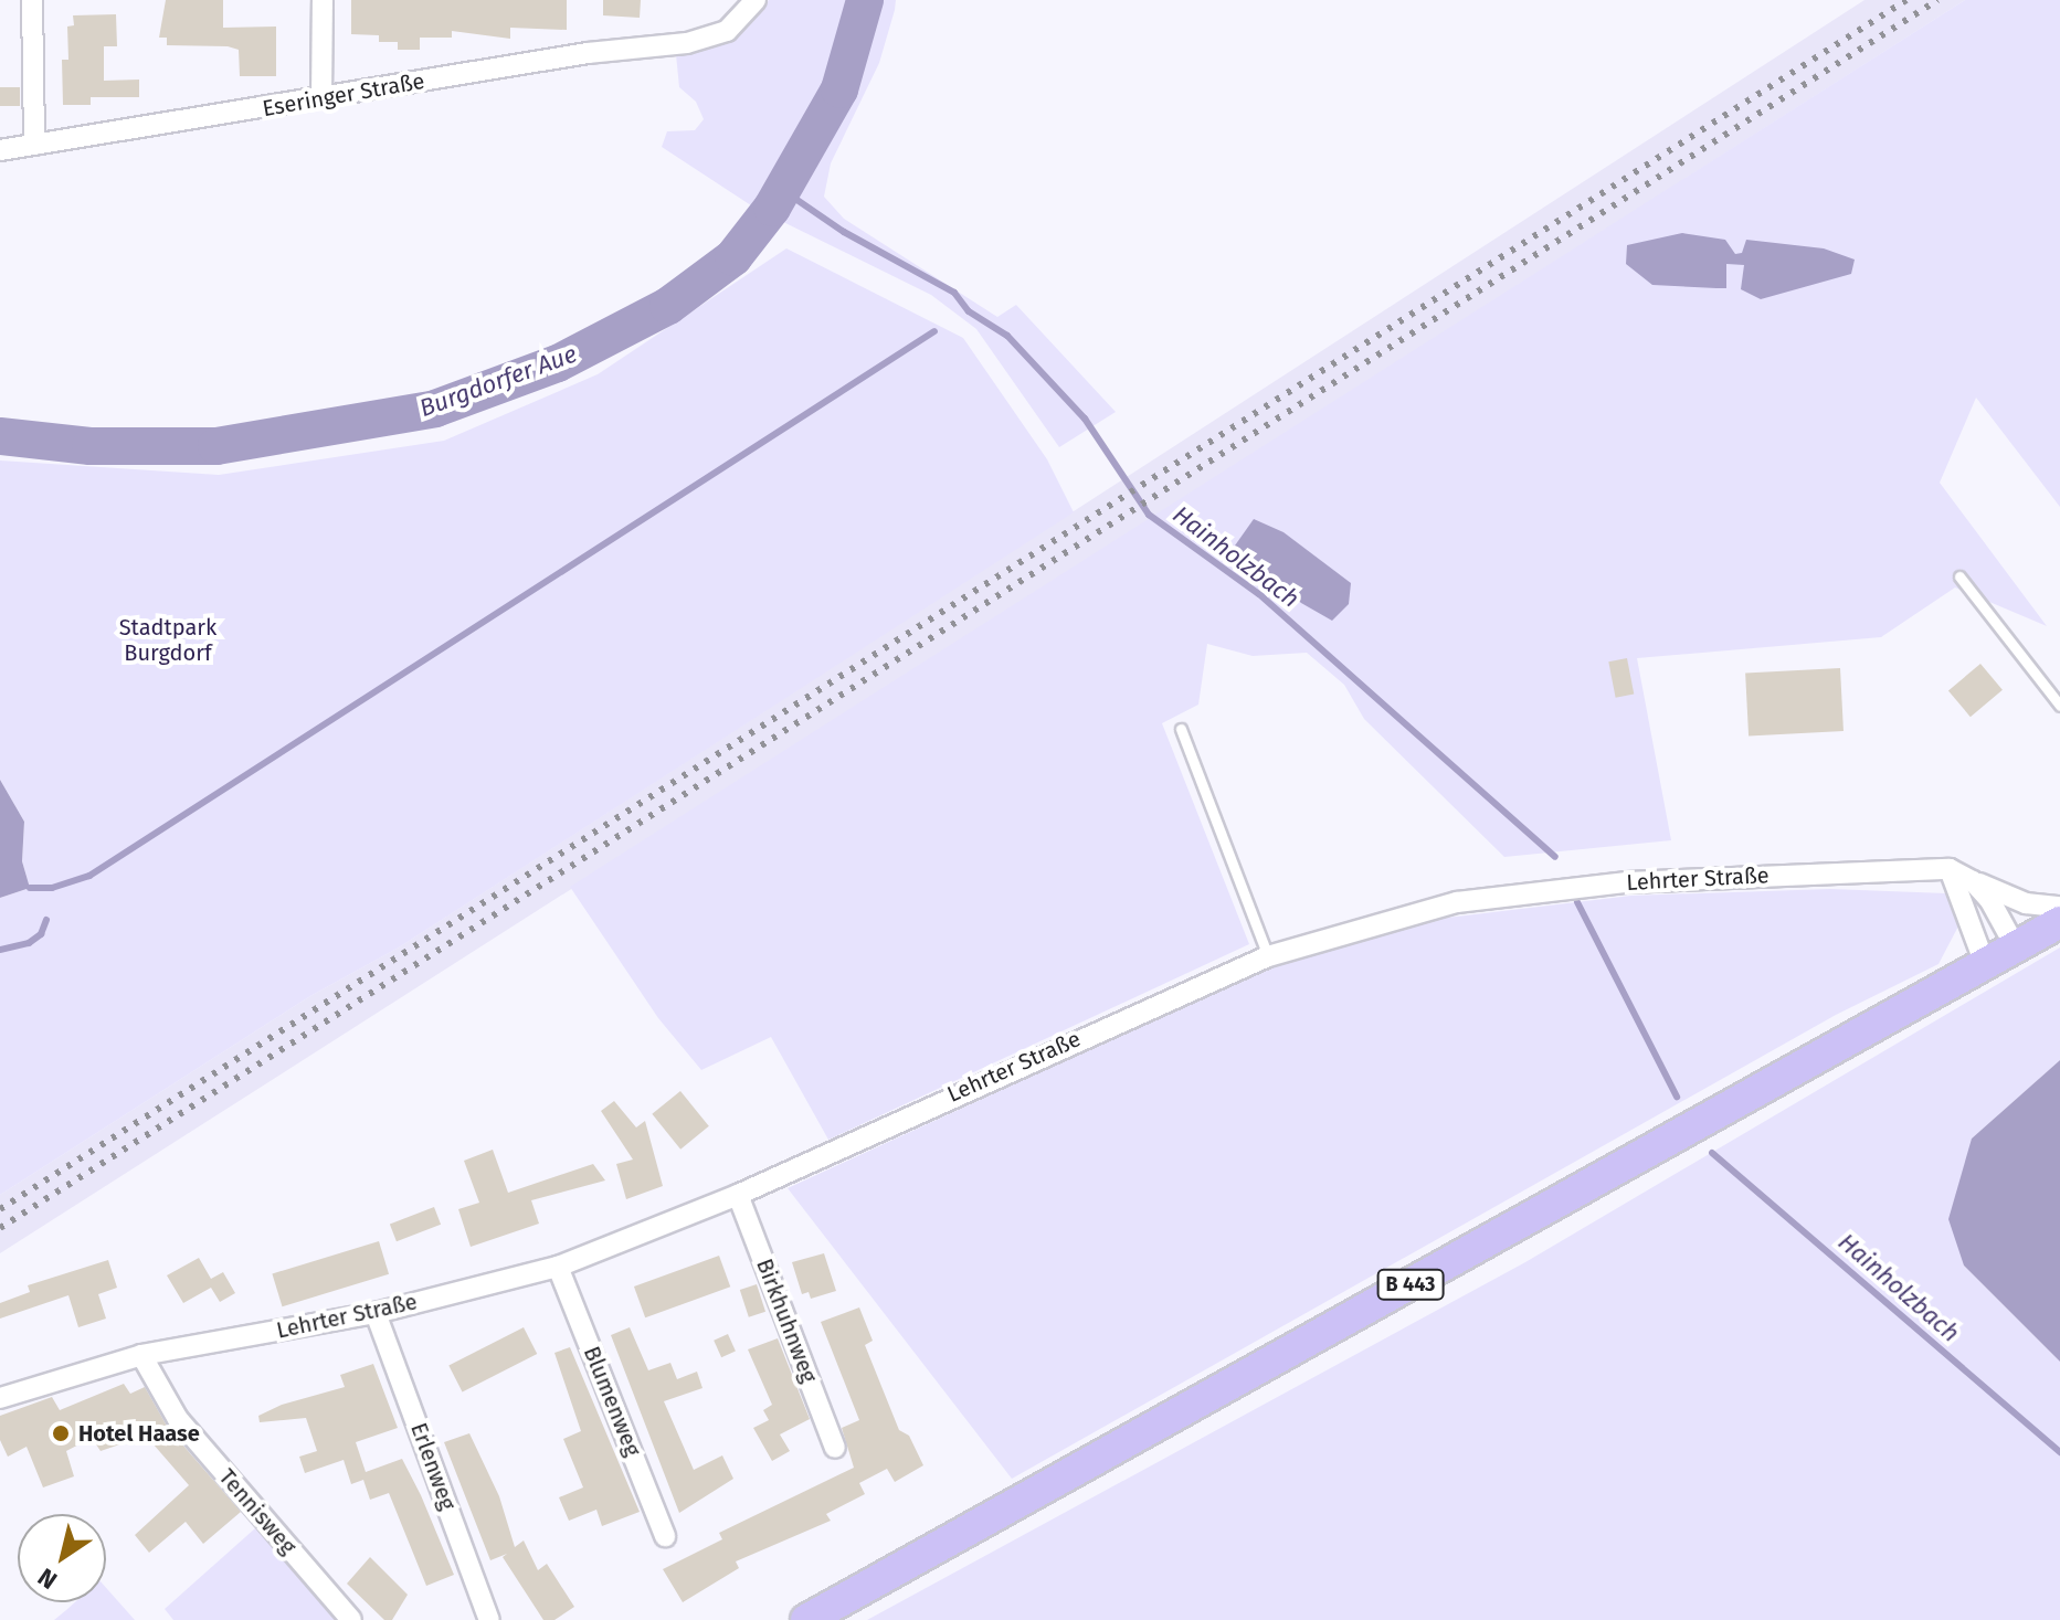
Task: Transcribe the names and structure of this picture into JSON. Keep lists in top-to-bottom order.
{
  "streets": {
    "main road": ["B 443"],
    "street": [
      "Eseringer Straße",
      "Lehrter Straße",
      "Birkhuhnweg",
      "Blumenweg",
      "Erlenweg",
      "Tennisweg"
    ]
  },
  "crossings": [
    ["Lehrter Straße", "B 443"],
    ["Lehrter Straße", "Birkhuhnweg"],
    ["Lehrter Straße", "Blumenweg"],
    ["Lehrter Straße", "Erlenweg"],
    ["Lehrter Straße", "Tennisweg"]
  ],
  "water": ["Burgdorfer Aue", "Hainholzbach"],
  "parks": ["Stadtpark Burgdorf"],
  "places": ["Hotel Haase"],
  "north": "bottom left"
}
